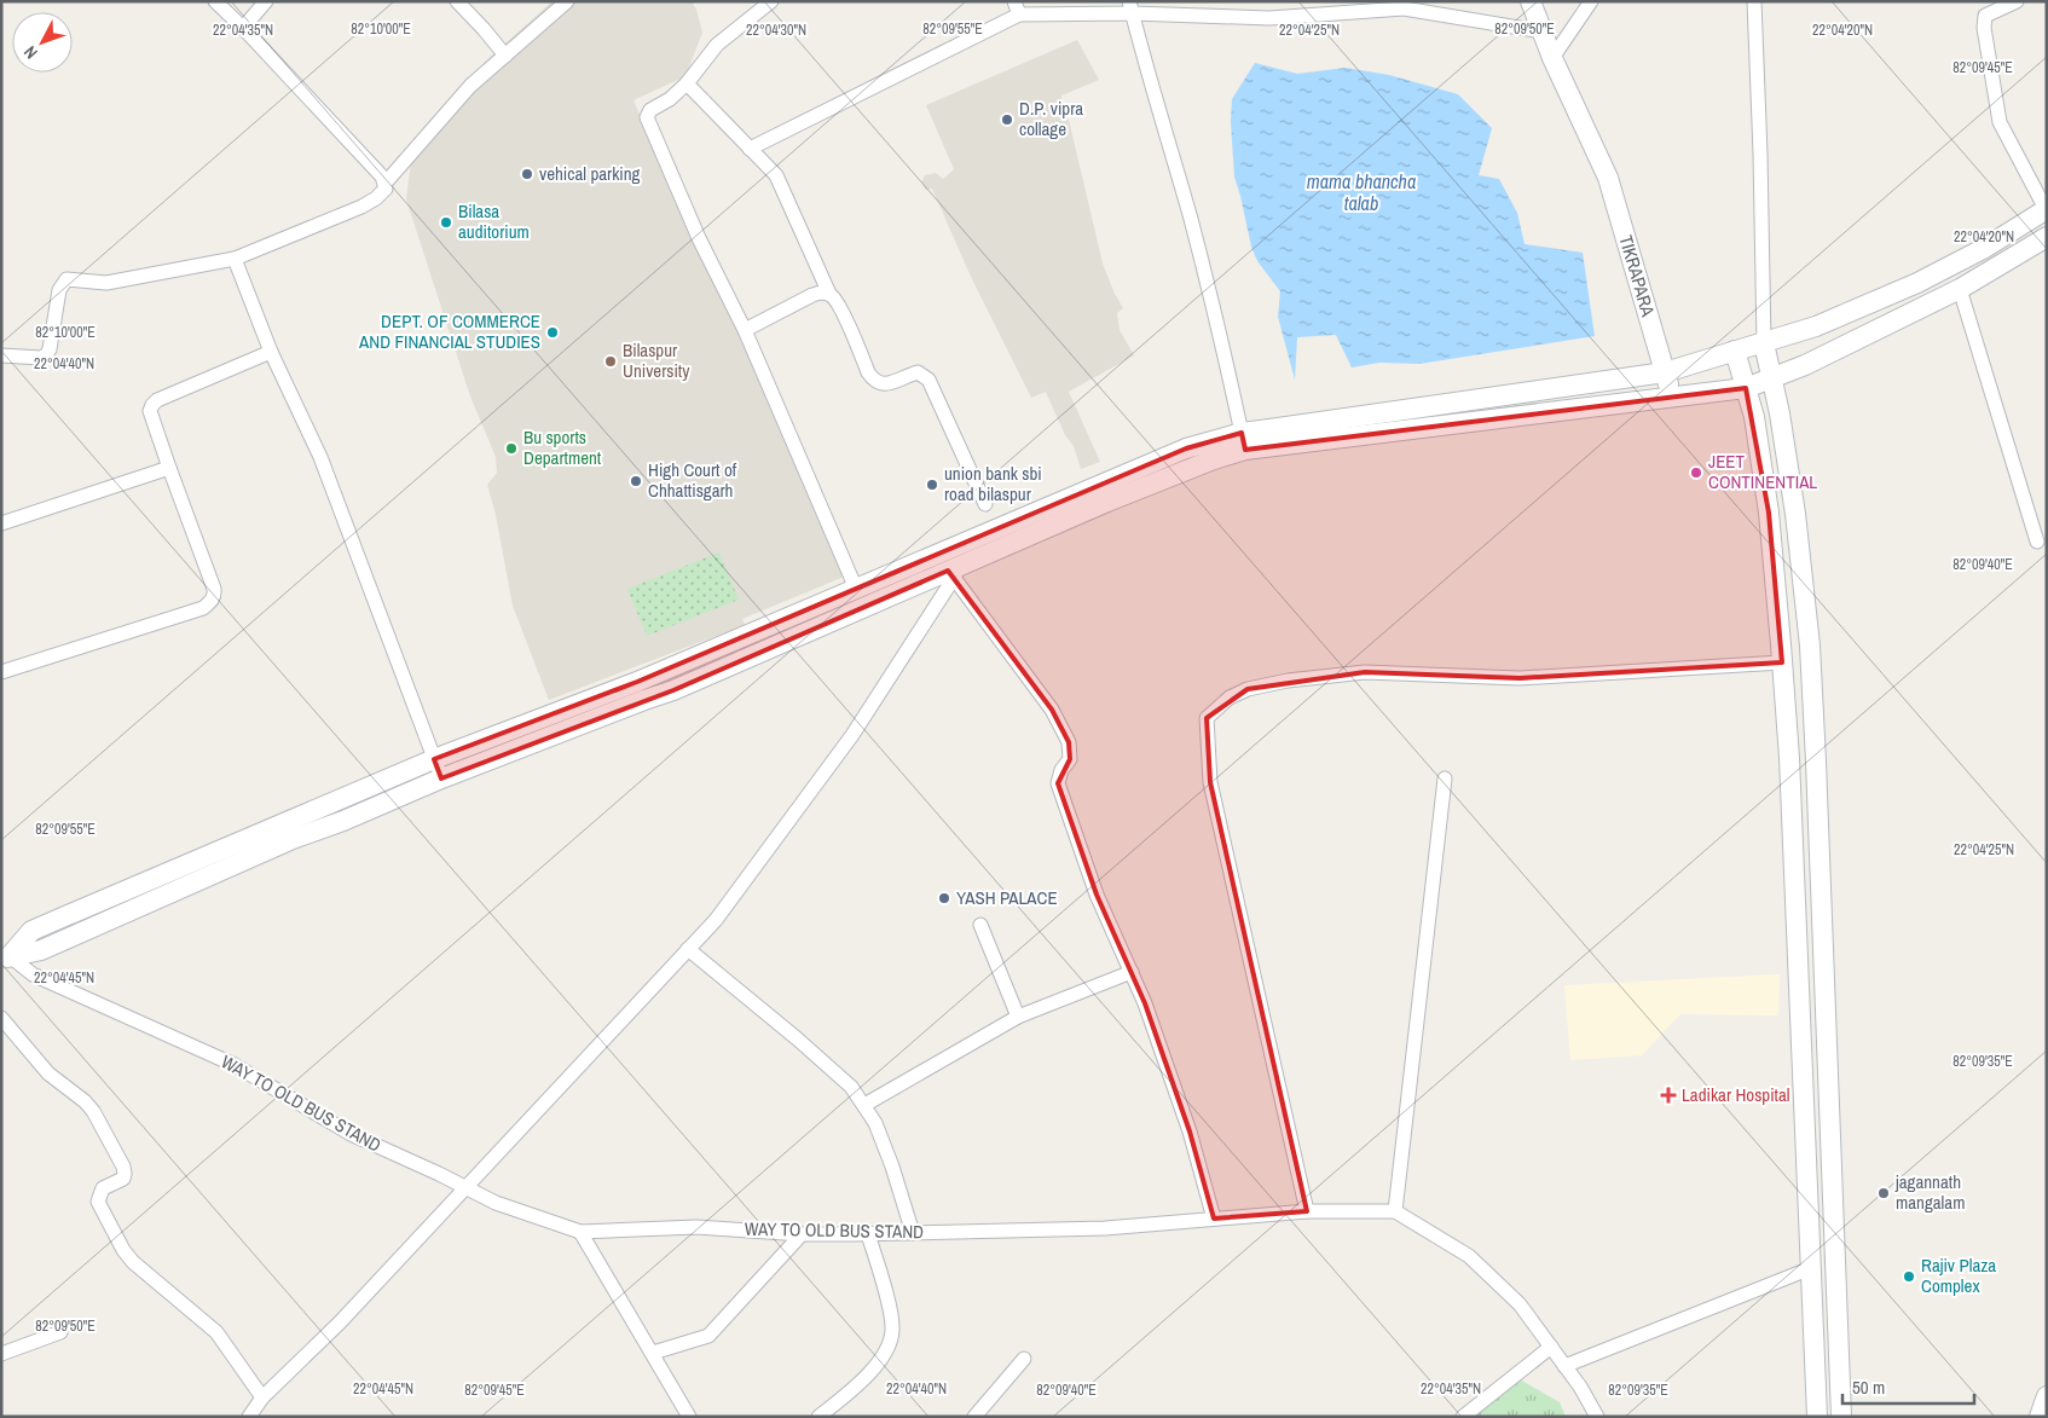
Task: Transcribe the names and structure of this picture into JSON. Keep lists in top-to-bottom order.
{
  "streets": {
    "main road": ["TIKRAPARA"],
    "street": ["WAY TO OLD BUS STAND"]
  },
  "water": ["mama bhancha talab"],
  "places": {
    "other": [
      "D.P. vipra collage",
      "vehical parking",
      "Bilasa auditorium",
      "DEPT. OF COMMERCE AND FINANCIAL STUDIES",
      "Bilaspur University",
      "Bu sports Department",
      "JEET CONTINENTIAL",
      "High Court of Chhattisgarh",
      "union bank sbi road bilaspur",
      "YASH PALACE",
      "jagannath mangalam",
      "Rajiv Plaza Complex"
    ],
    "health": ["Ladikar Hospital"]
  },
  "scale_bar": "50 m",
  "north": "bottom left",
  "coordinates": [
    "82°10'00\"E",
    "82°09'55\"E",
    "82°09'50\"E",
    "22°04'20\"N",
    "22°04'25\"N",
    "22°04'35\"N",
    "22°04'30\"N",
    "82°09'45\"E",
    "22°04'40\"N",
    "82°09'40\"E",
    "22°04'45\"N",
    "82°09'35\"E"
  ]
}
